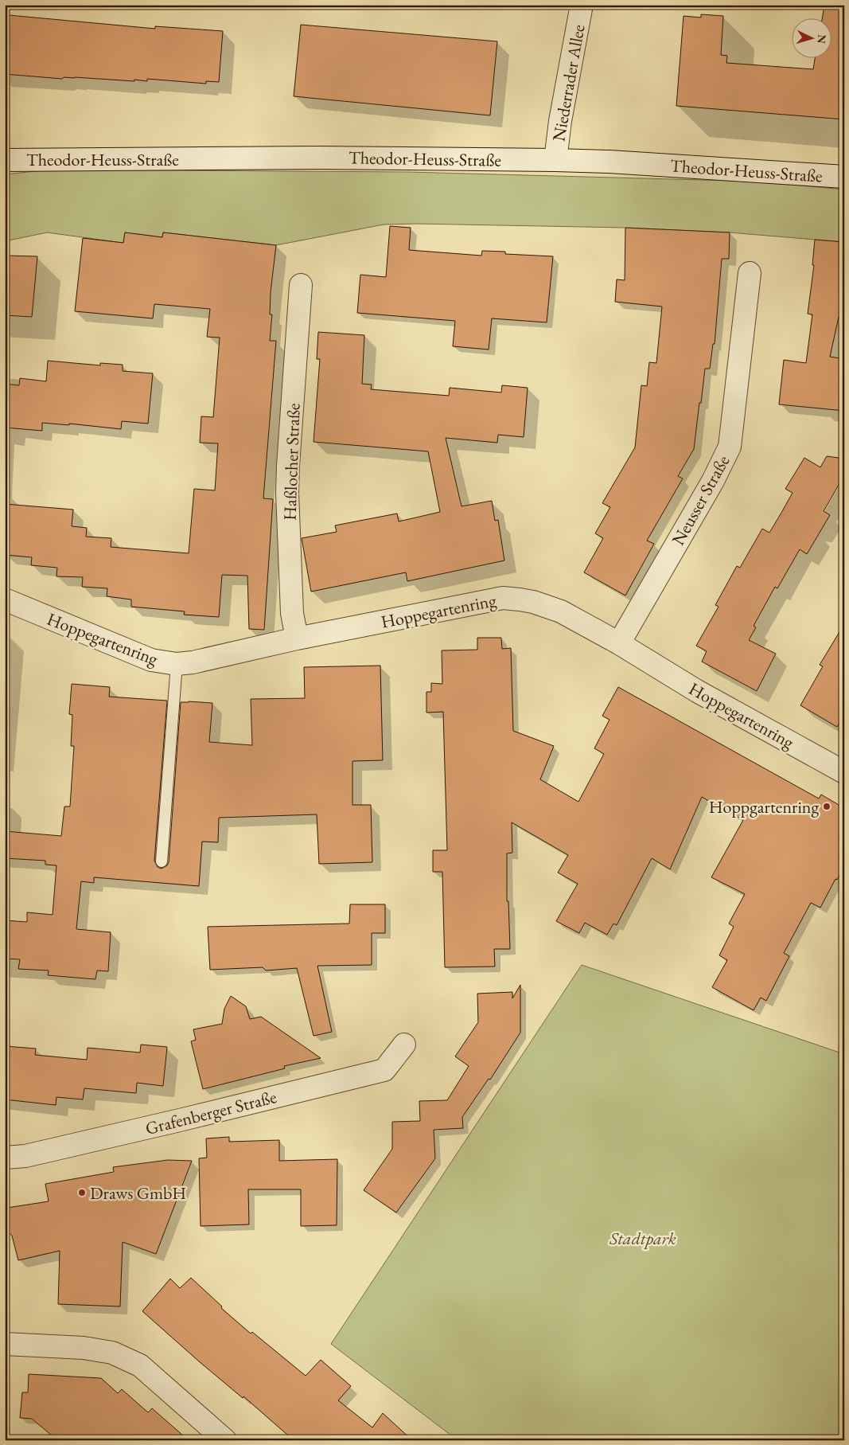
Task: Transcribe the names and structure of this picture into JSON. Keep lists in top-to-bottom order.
{
  "streets": {
    "street": [
      "Niederrader Allee",
      "Theodor-Heuss-Straße",
      "Haßlocher Straße",
      "Neusser Straße",
      "Hoppegartenring",
      "Grafenberger Straße"
    ]
  },
  "crossings": [
    ["Niederrader Allee", "Theodor-Heuss-Straße"],
    ["Haßlocher Straße", "Hoppegartenring"],
    ["Neusser Straße", "Hoppegartenring"]
  ],
  "parks": ["Stadtpark"],
  "places": ["Hoppgartenring", "Draws GmbH"],
  "north": "right"
}
